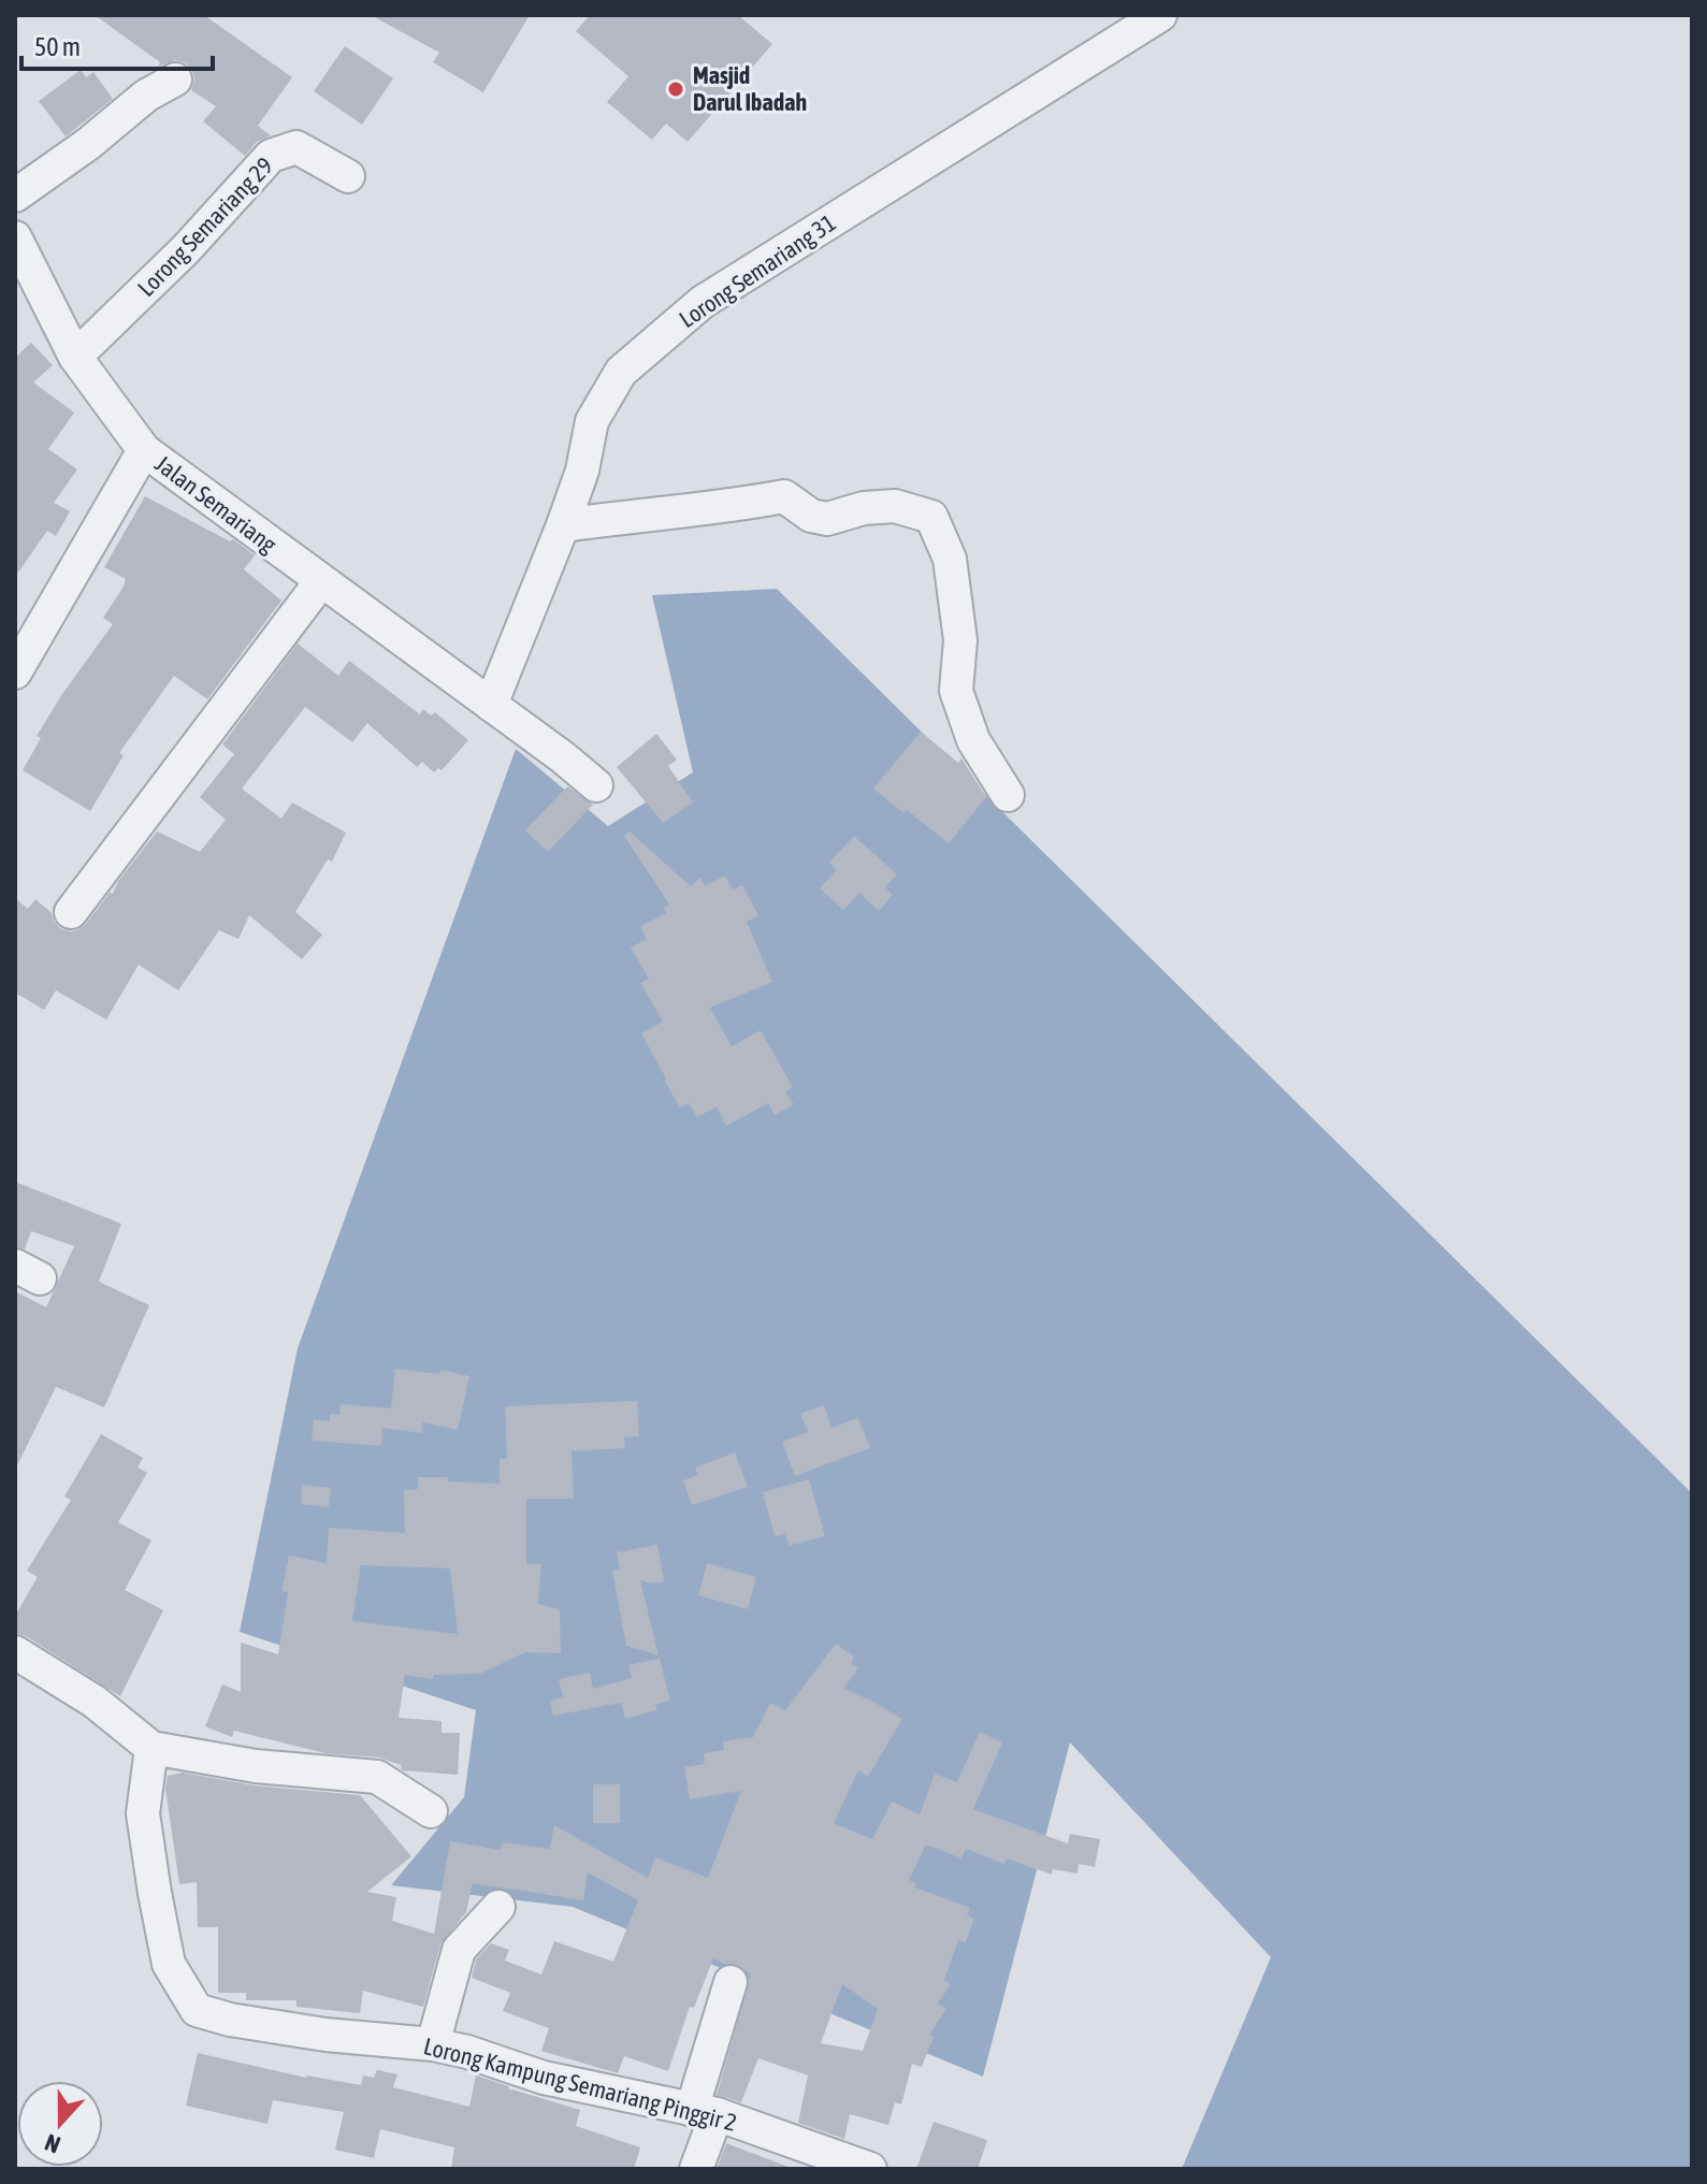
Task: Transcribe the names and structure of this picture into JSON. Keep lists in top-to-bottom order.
{
  "streets": {
    "street": [
      "Lorong Semariang 29",
      "Lorong Semariang 31",
      "Jalan Semariang",
      "Lorong Kampung Semariang Pinggir 2"
    ]
  },
  "crossings": [
    ["Lorong Semariang 29", "Jalan Semariang"],
    ["Lorong Semariang 31", "Jalan Semariang"]
  ],
  "places": ["Masjid Darul Ibadah"],
  "scale_bar": "50 m",
  "north": "bottom"
}
